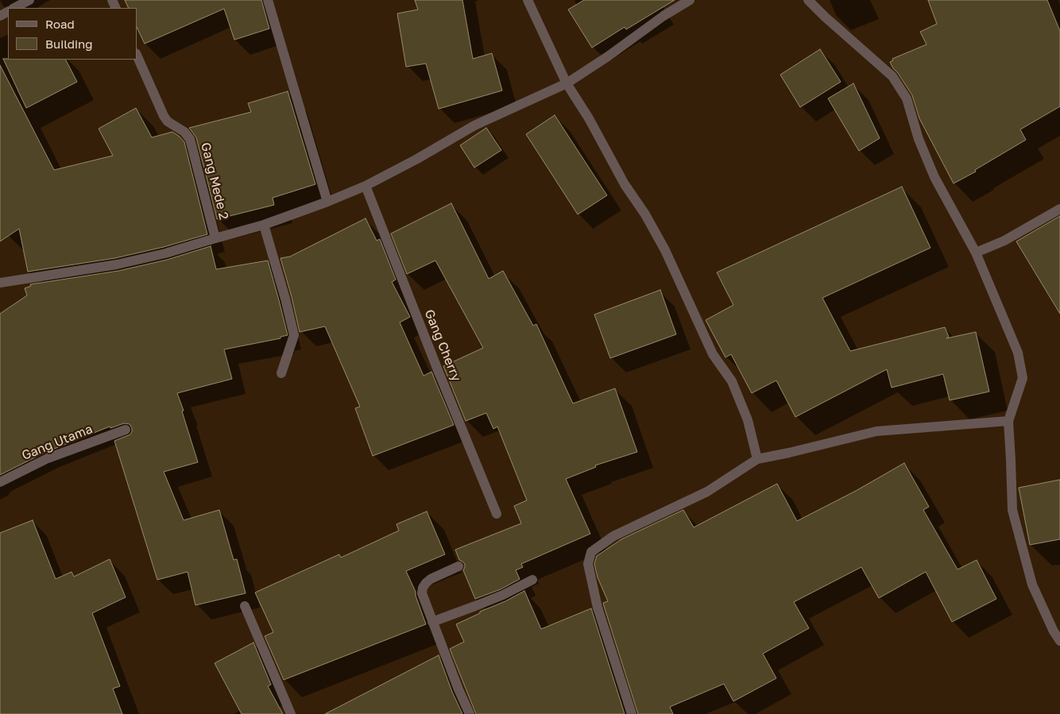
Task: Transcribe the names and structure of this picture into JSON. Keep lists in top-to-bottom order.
{
  "streets": {
    "street": ["Gang Mede 2", "Gang Cherry", "Gang Utama"]
  },
  "legend": ["Road", "Building"]
}
